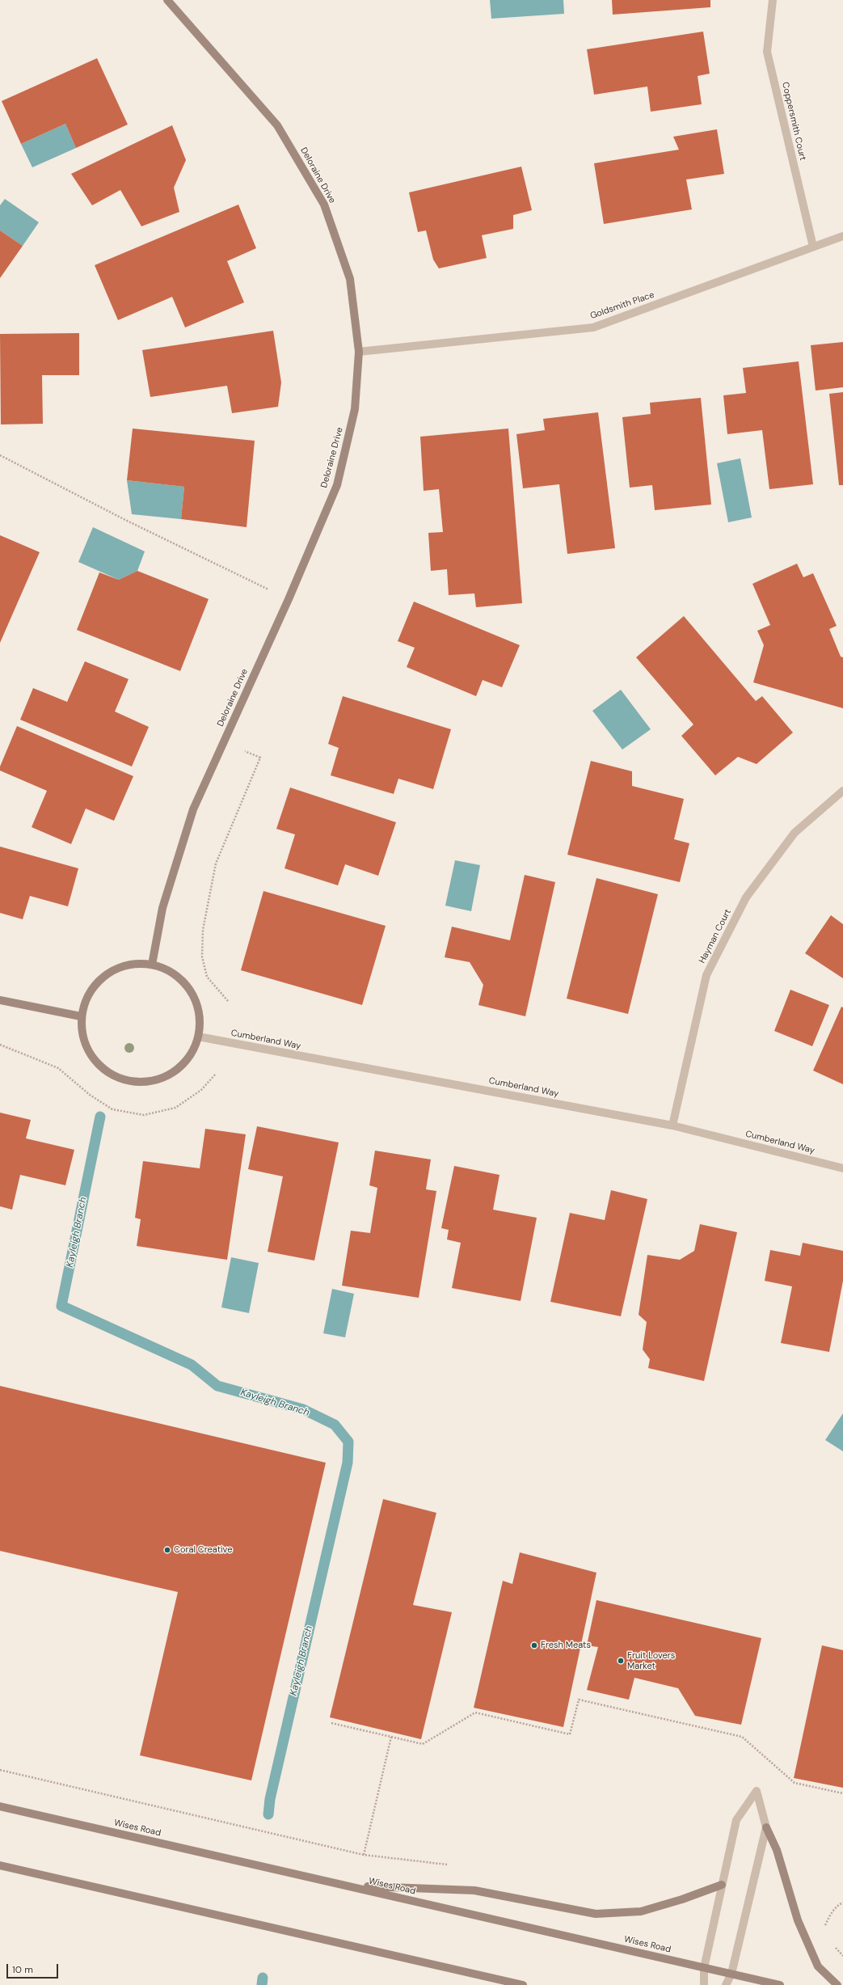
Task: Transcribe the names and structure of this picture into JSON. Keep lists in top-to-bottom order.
{
  "streets": {
    "main road": ["Deloraine Drive", "Wises Road"],
    "street": [
      "Coppersmith Court",
      "Goldsmith Place",
      "Hayman Court",
      "Cumberland Way"
    ]
  },
  "crossings": [
    ["Coppersmith Court", "Goldsmith Place"],
    ["Deloraine Drive", "Goldsmith Place"],
    ["Hayman Court", "Cumberland Way"]
  ],
  "water": ["Kayleigh Branch"],
  "places": ["Coral Creative", "Fresh Meats", "Fruit Lovers Market"],
  "scale_bar": "10 m"
}
